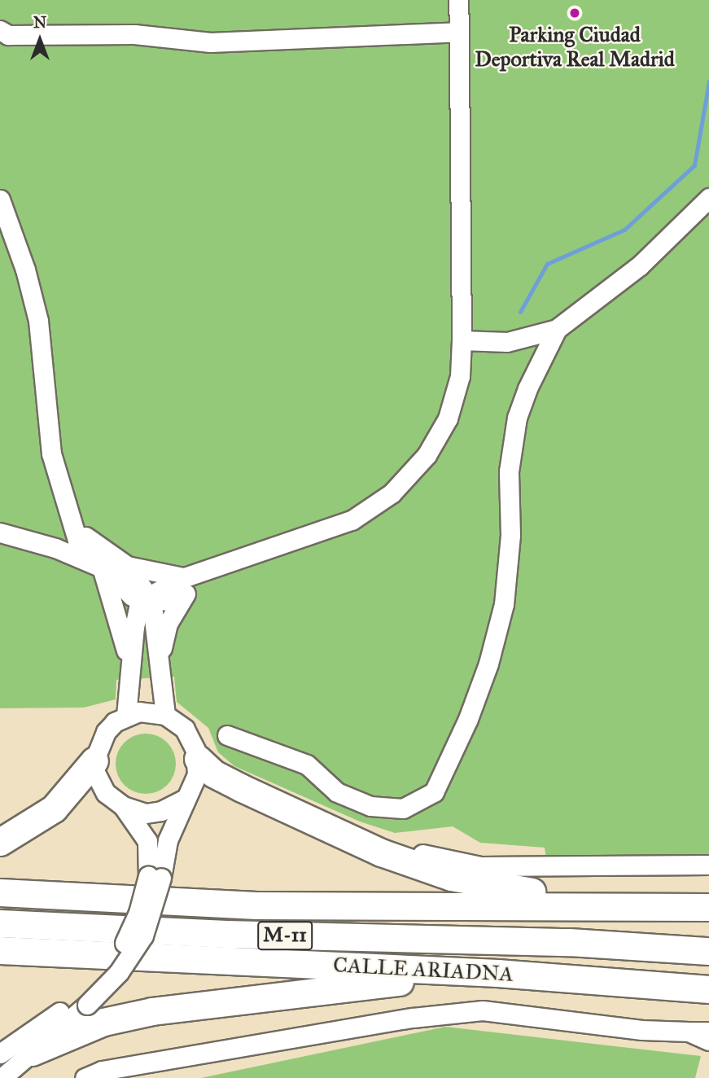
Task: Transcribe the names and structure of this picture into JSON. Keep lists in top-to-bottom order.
{
  "streets": {
    "highway": ["M-11", "CALLE ARIADNA"]
  },
  "places": ["Parking Ciudad Deportiva Real Madrid"],
  "north": "top"
}
